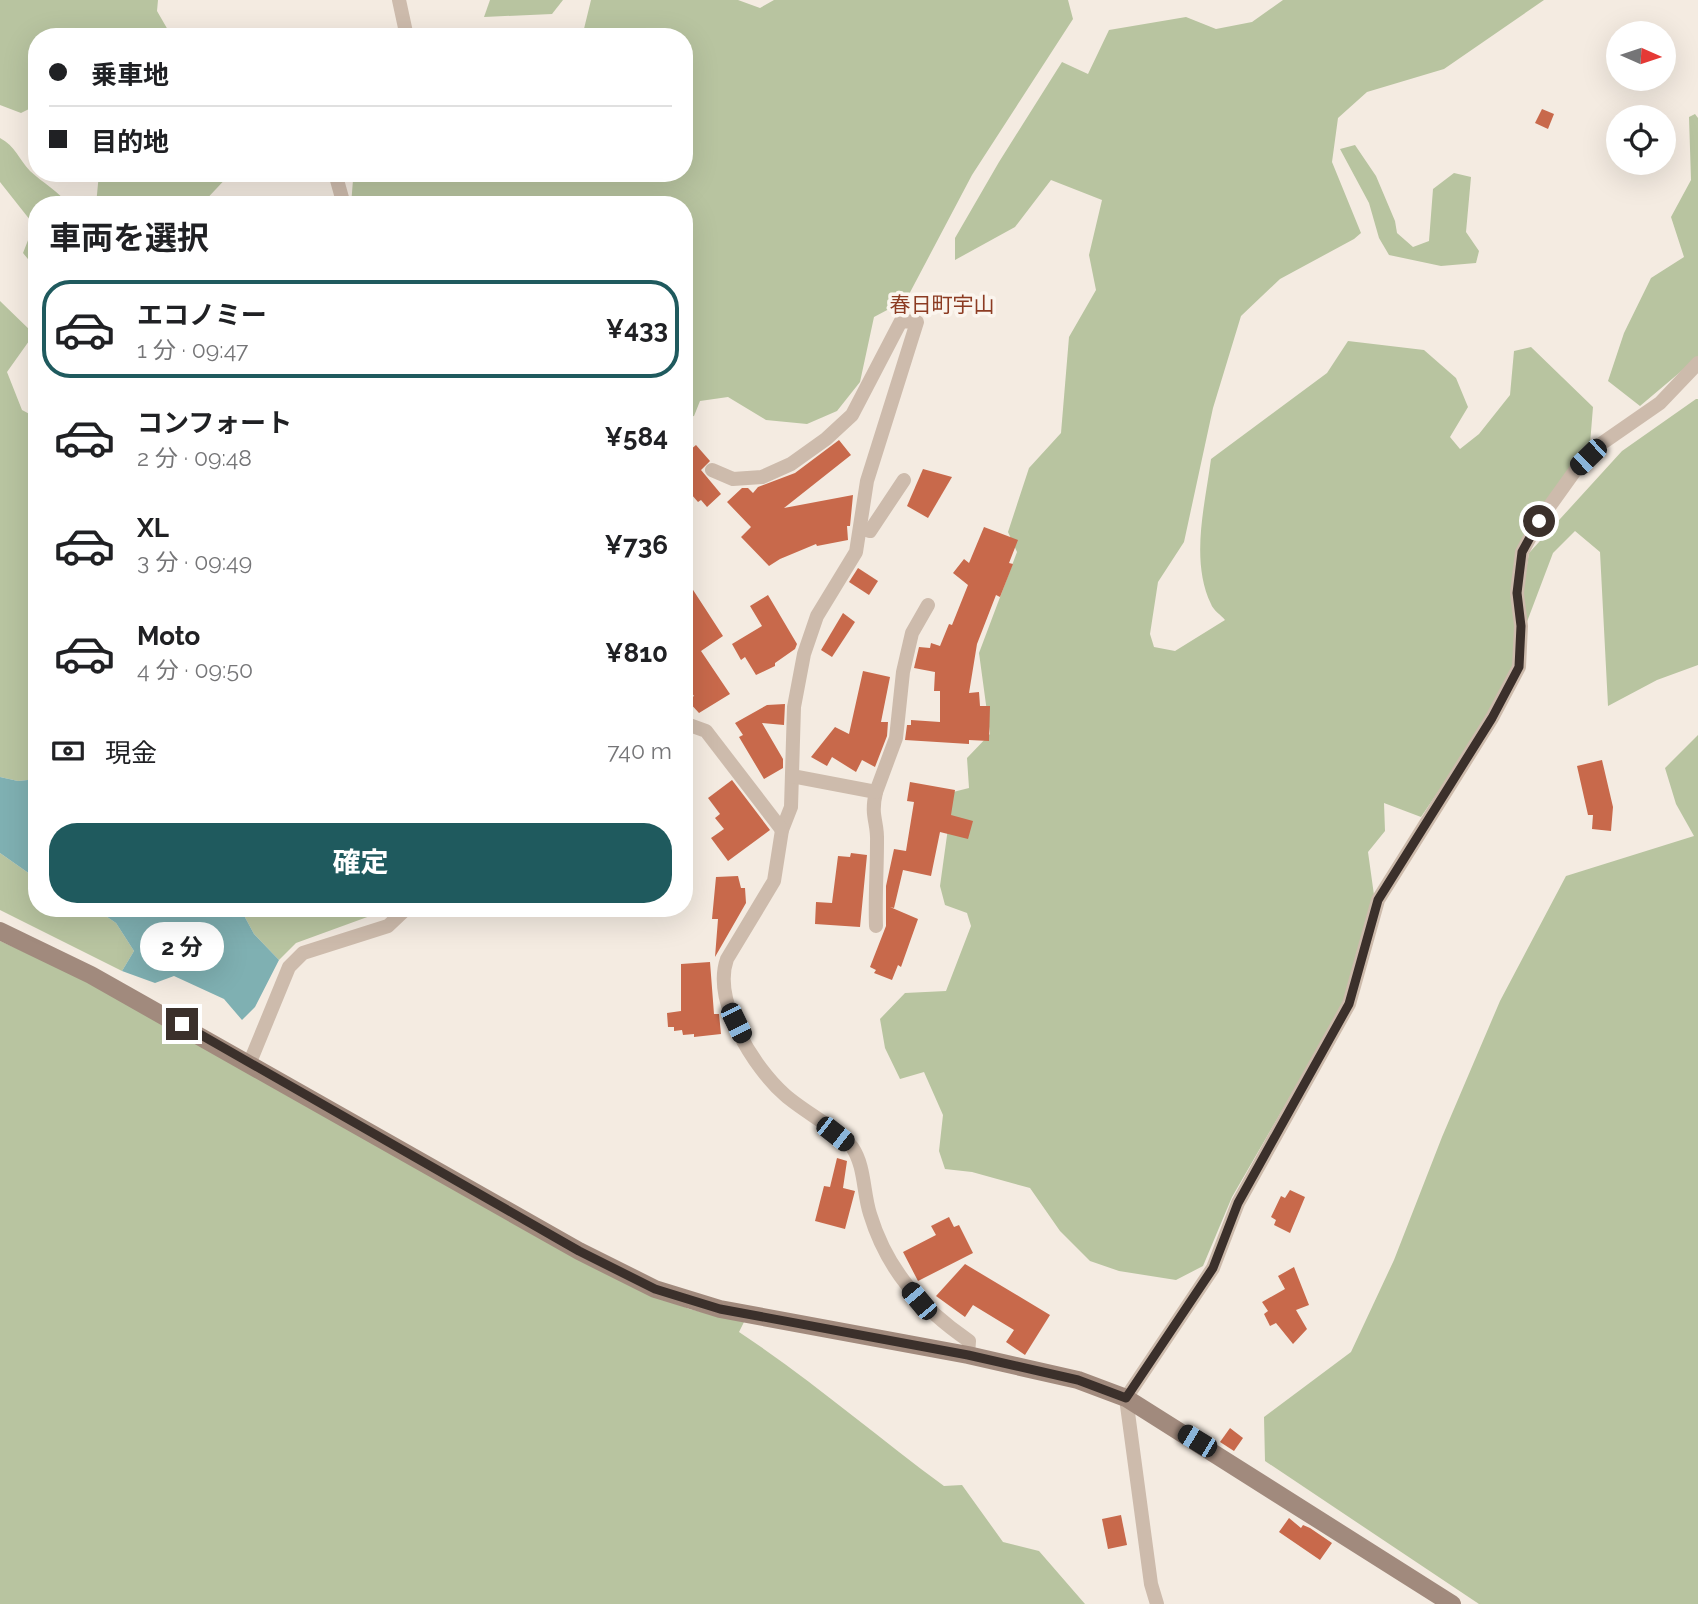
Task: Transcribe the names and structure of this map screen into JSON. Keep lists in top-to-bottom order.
{
  "districts": ["春日町宇山"],
  "north": "right",
  "page": {
    "banner": ["乗車地", "目的地"],
    "heading": "車両を選択",
    "list": [
      {
        "name": "エコノミー",
        "note": "1 分 · 09:47",
        "value": "¥433"
      },
      {
        "name": "コンフォート",
        "note": "2 分 · 09:48",
        "value": "¥584"
      },
      {
        "name": "XL",
        "note": "3 分 · 09:49",
        "value": "¥736"
      },
      {
        "name": "Moto",
        "note": "4 分 · 09:50",
        "value": "¥810"
      }
    ],
    "pay": ["現金", "740 m"],
    "buttons": "確定",
    "bubble": "2 分"
  }
}
